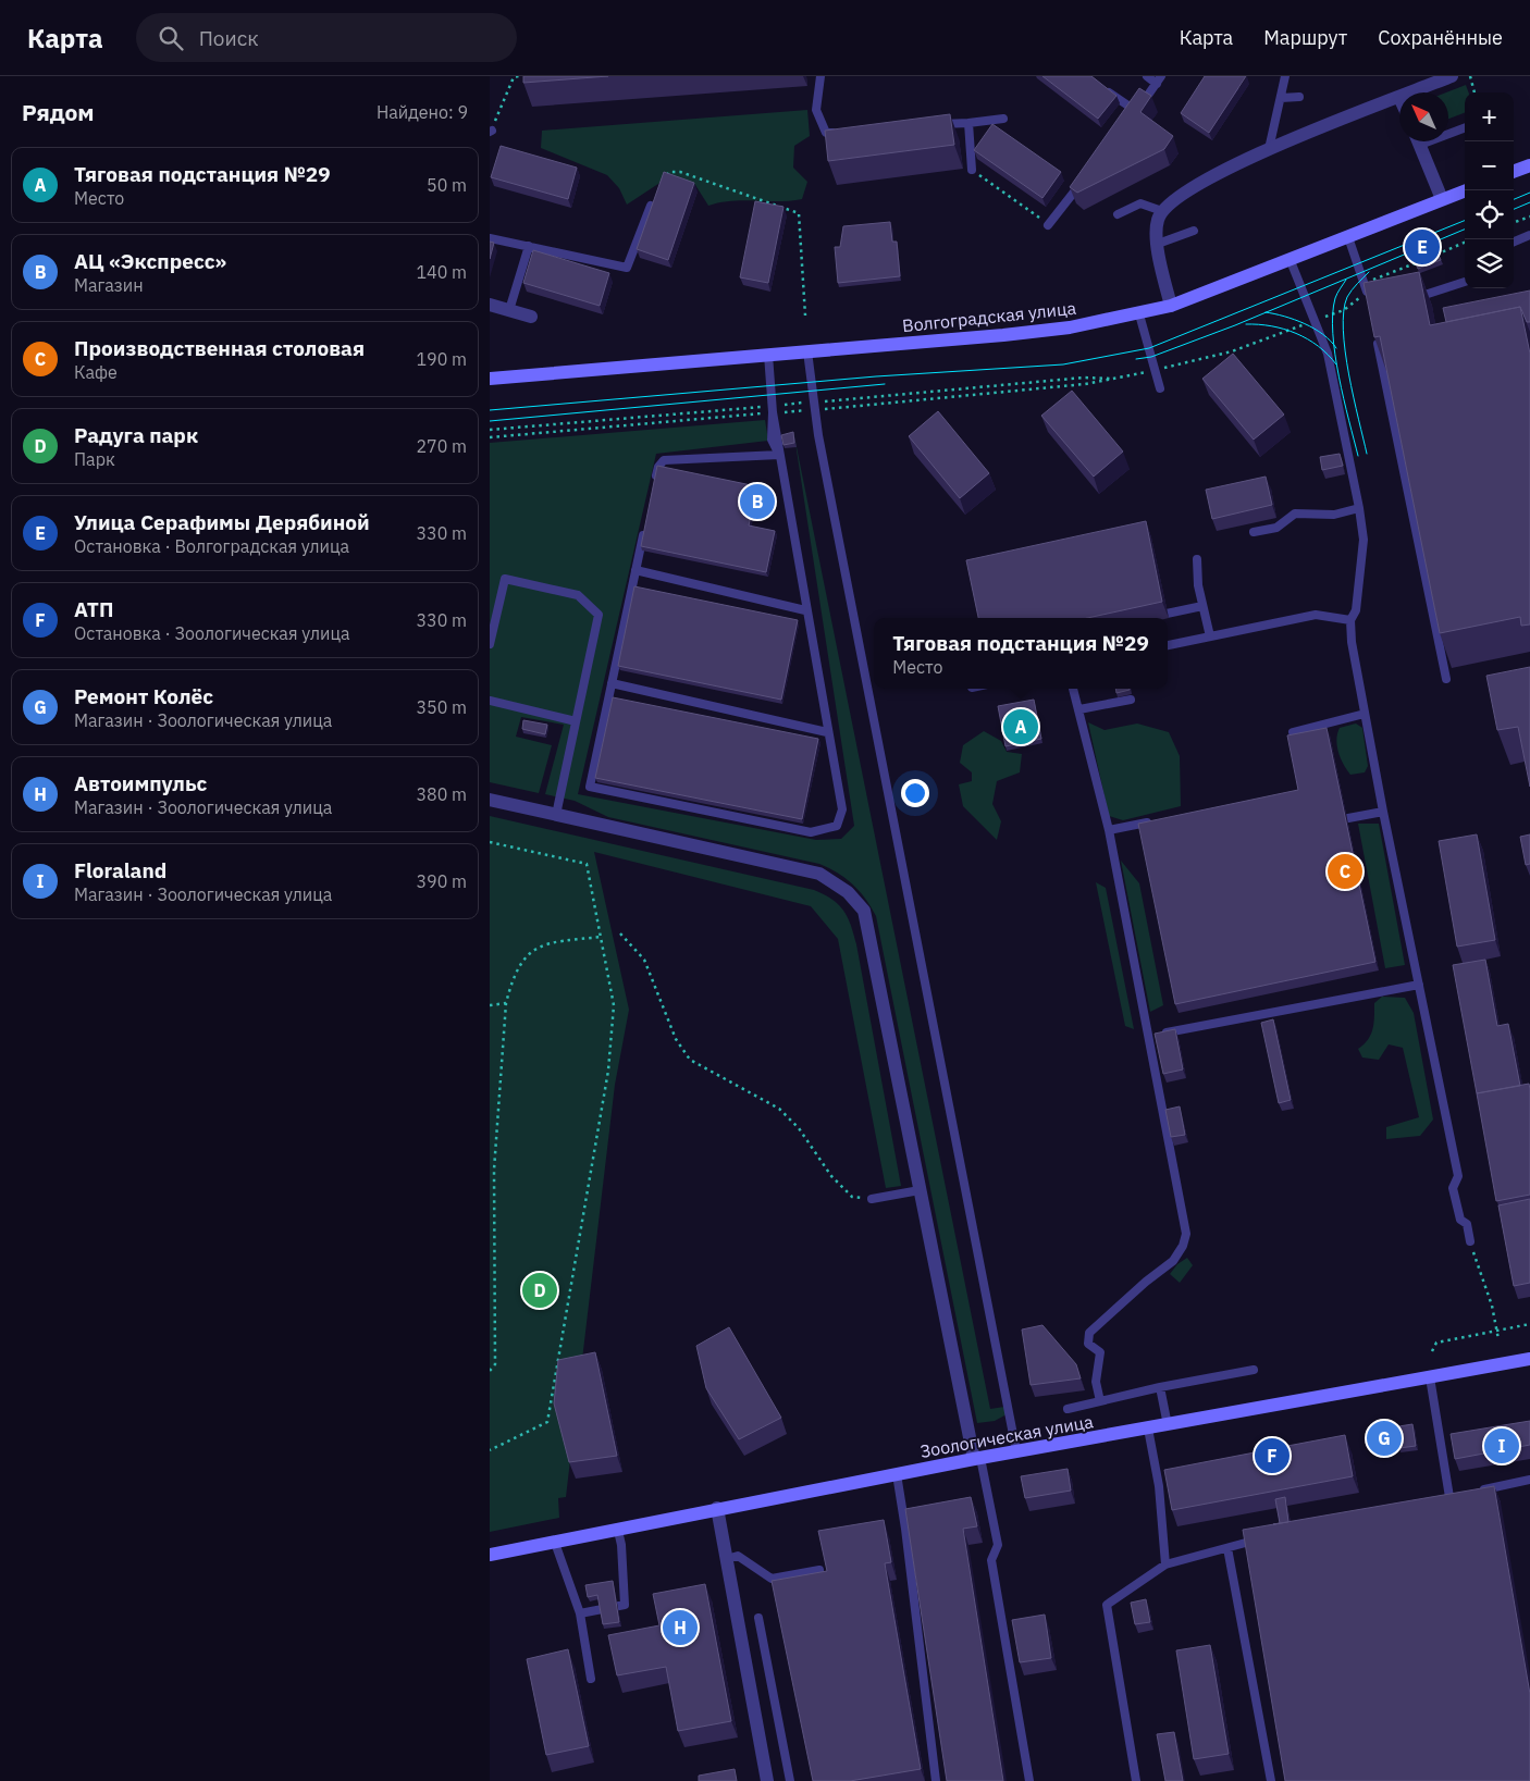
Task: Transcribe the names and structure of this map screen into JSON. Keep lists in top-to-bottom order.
{
  "streets": {
    "street": ["Волгоградская улица", "Зоологическая улица"]
  },
  "north": "top left",
  "page": {
    "header": "Карта",
    "search": "Поиск",
    "nav": ["Карта", "Маршрут", "Сохранённые"],
    "heading": ["Рядом", "Найдено: 9"],
    "map_buttons": ["+", "−"],
    "list": [
      {
        "mark": "A",
        "name": "Тяговая подстанция №29",
        "note": "Место",
        "value": "50 m"
      },
      {
        "mark": "B",
        "name": "АЦ «Экспресс»",
        "note": "Магазин",
        "value": "140 m"
      },
      {
        "mark": "C",
        "name": "Производственная столовая",
        "note": "Кафе",
        "value": "190 m"
      },
      {
        "mark": "D",
        "name": "Радуга парк",
        "note": "Парк",
        "value": "270 m"
      },
      {
        "mark": "E",
        "name": "Улица Серафимы Дерябиной",
        "note": "Остановка · Волгоградская улица",
        "value": "330 m"
      },
      {
        "mark": "F",
        "name": "АТП",
        "note": "Остановка · Зоологическая улица",
        "value": "330 m"
      },
      {
        "mark": "G",
        "name": "Ремонт Колёс",
        "note": "Магазин · Зоологическая улица",
        "value": "350 m"
      },
      {
        "mark": "H",
        "name": "Автоимпульс",
        "note": "Магазин · Зоологическая улица",
        "value": "380 m"
      },
      {
        "mark": "I",
        "name": "Floraland",
        "note": "Магазин · Зоологическая улица",
        "value": "390 m"
      }
    ],
    "pins": [
      "E",
      "B",
      "A",
      "C",
      "D",
      "G",
      "I",
      "F",
      "H"
    ],
    "popup": ["Тяговая подстанция №29", "Место"]
  }
}
